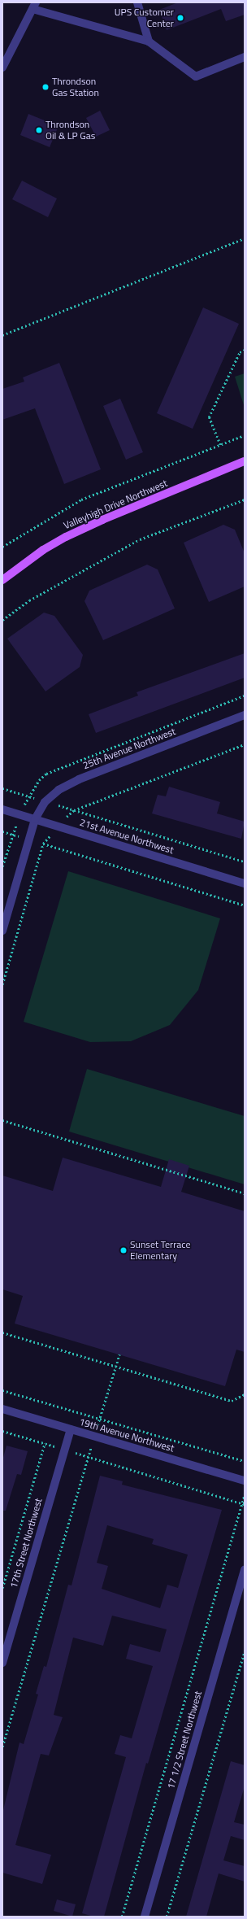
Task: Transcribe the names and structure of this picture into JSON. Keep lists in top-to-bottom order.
{
  "streets": {
    "main road": ["Valleyhigh Drive Northwest"],
    "street": [
      "25th Avenue Northwest",
      "21st Avenue Northwest",
      "19th Avenue Northwest",
      "17th Street Northwest",
      "17 1/2 Street Northwest"
    ]
  },
  "crossings": [
    ["25th Avenue Northwest", "21st Avenue Northwest"],
    ["19th Avenue Northwest", "17th Street Northwest"]
  ],
  "places": [
    "UPS Customer Center",
    "Throndson Gas Station",
    "Throndson Oil & LP Gas",
    "Sunset Terrace Elementary"
  ]
}
